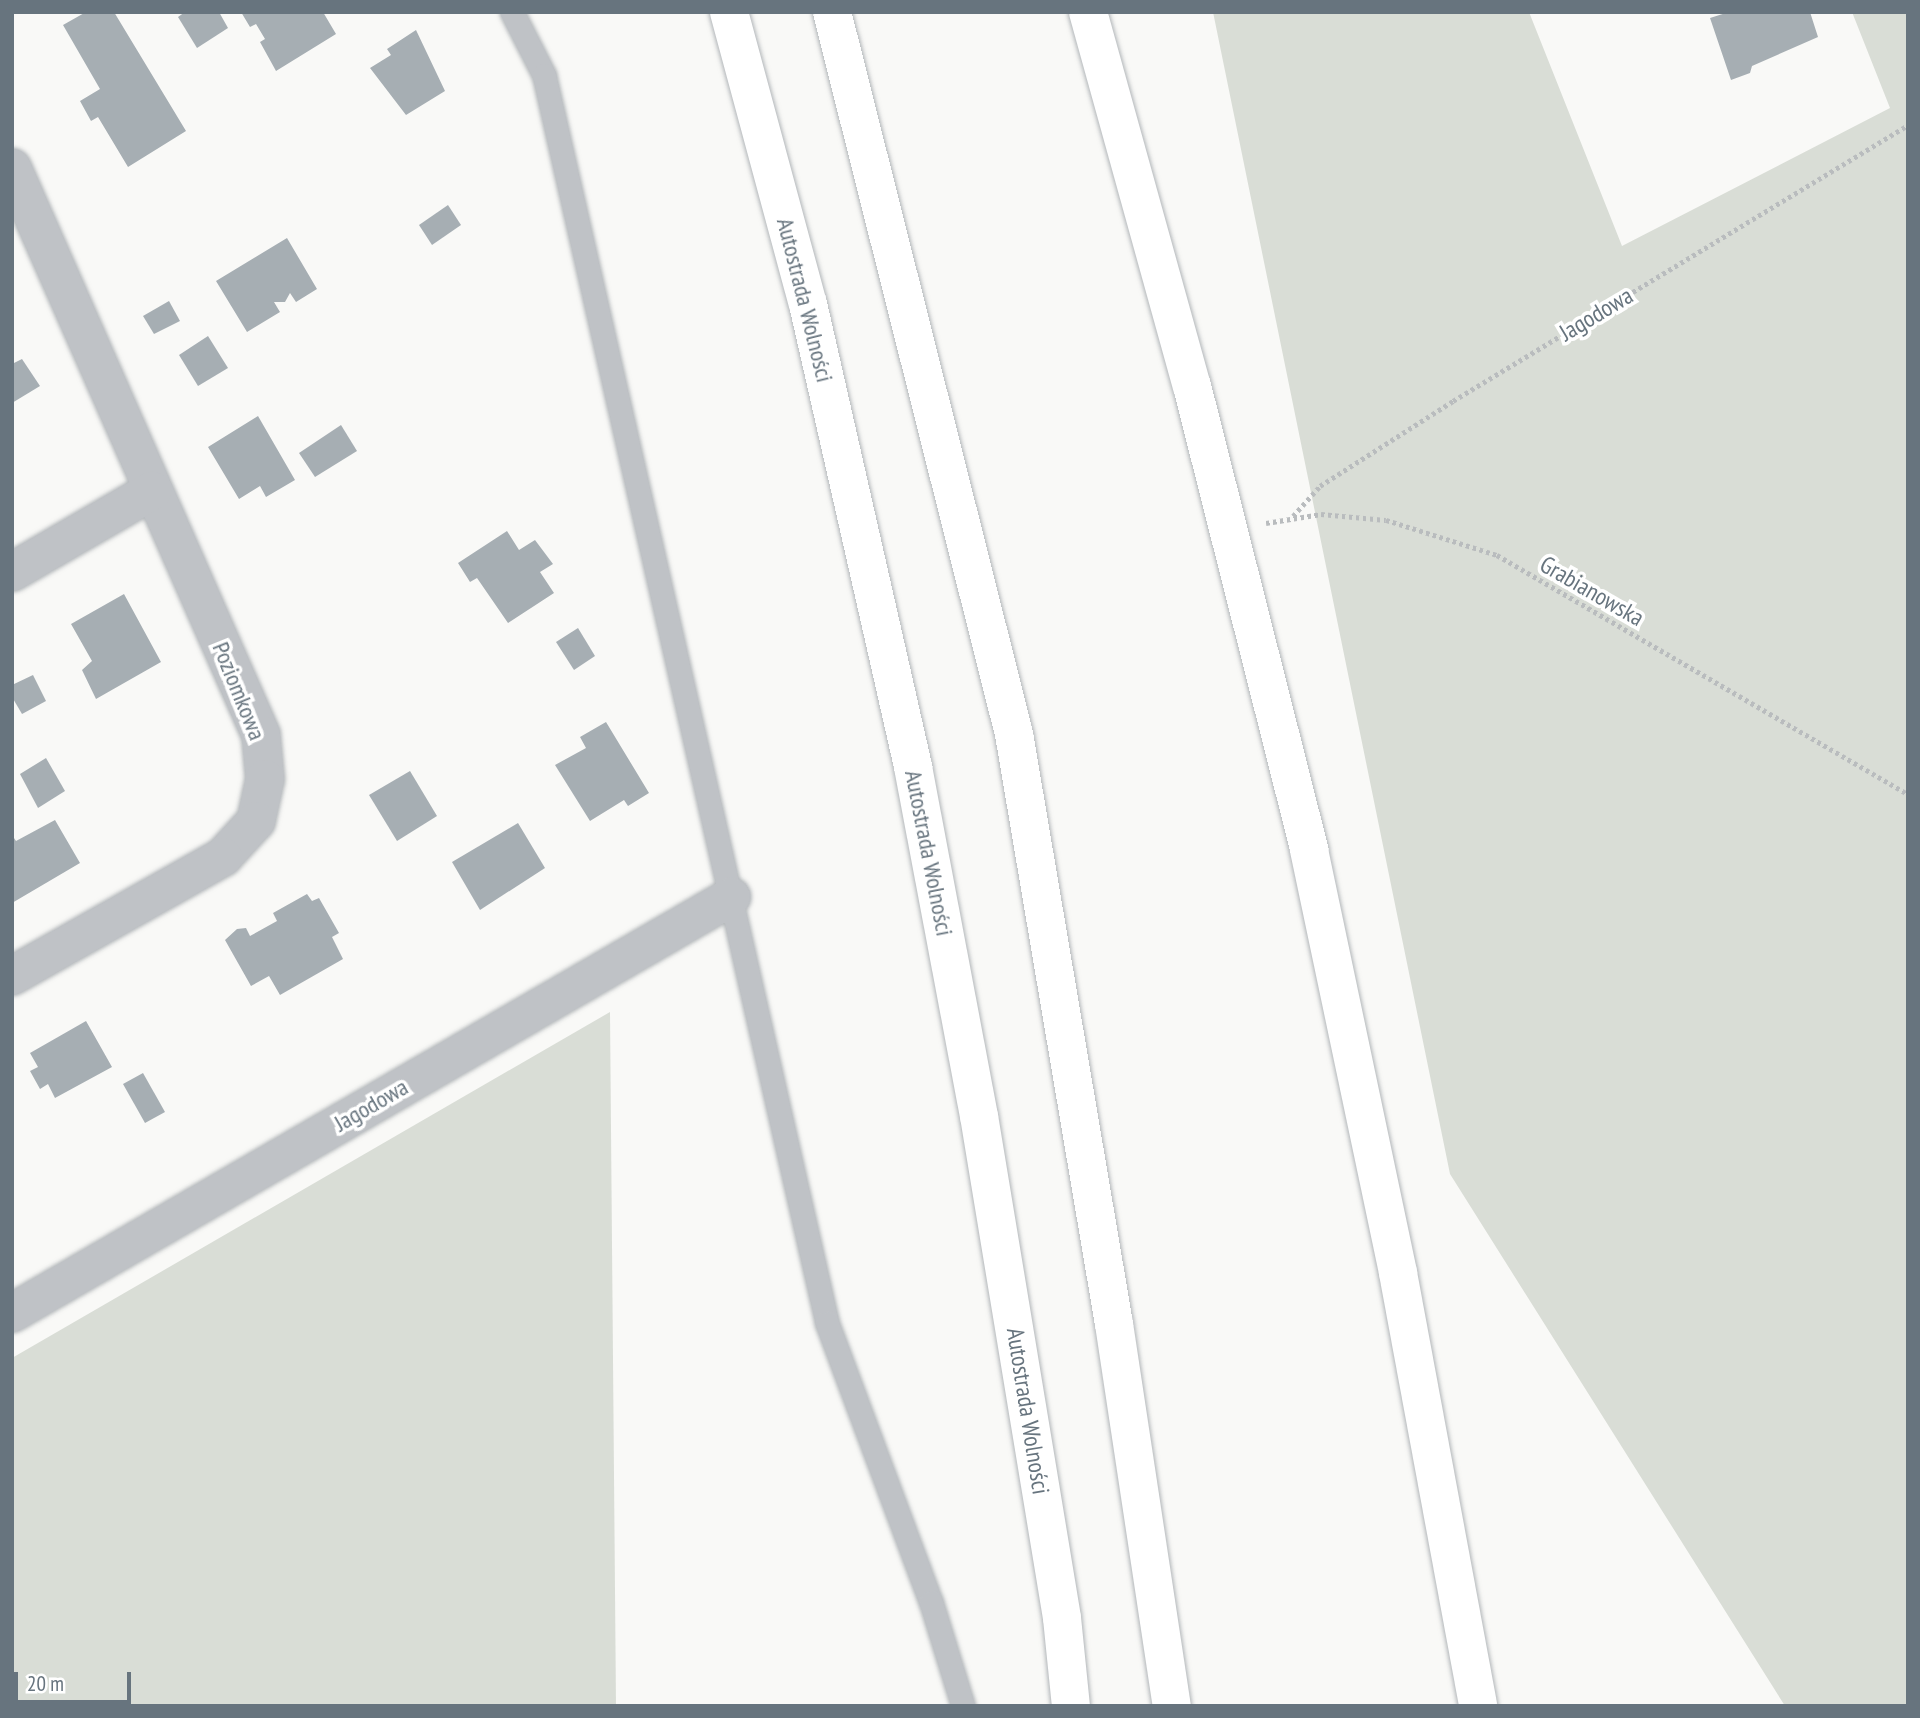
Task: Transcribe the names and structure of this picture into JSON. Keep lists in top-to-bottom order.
{
  "streets": {
    "main road": ["Autostrada Wolności"],
    "street": ["Jagodowa", "Poziomkowa"],
    "path": ["Grabianowska"]
  },
  "crossings": [
    ["Jagodowa", "Grabianowska"]
  ],
  "scale_bar": "20 m"
}
